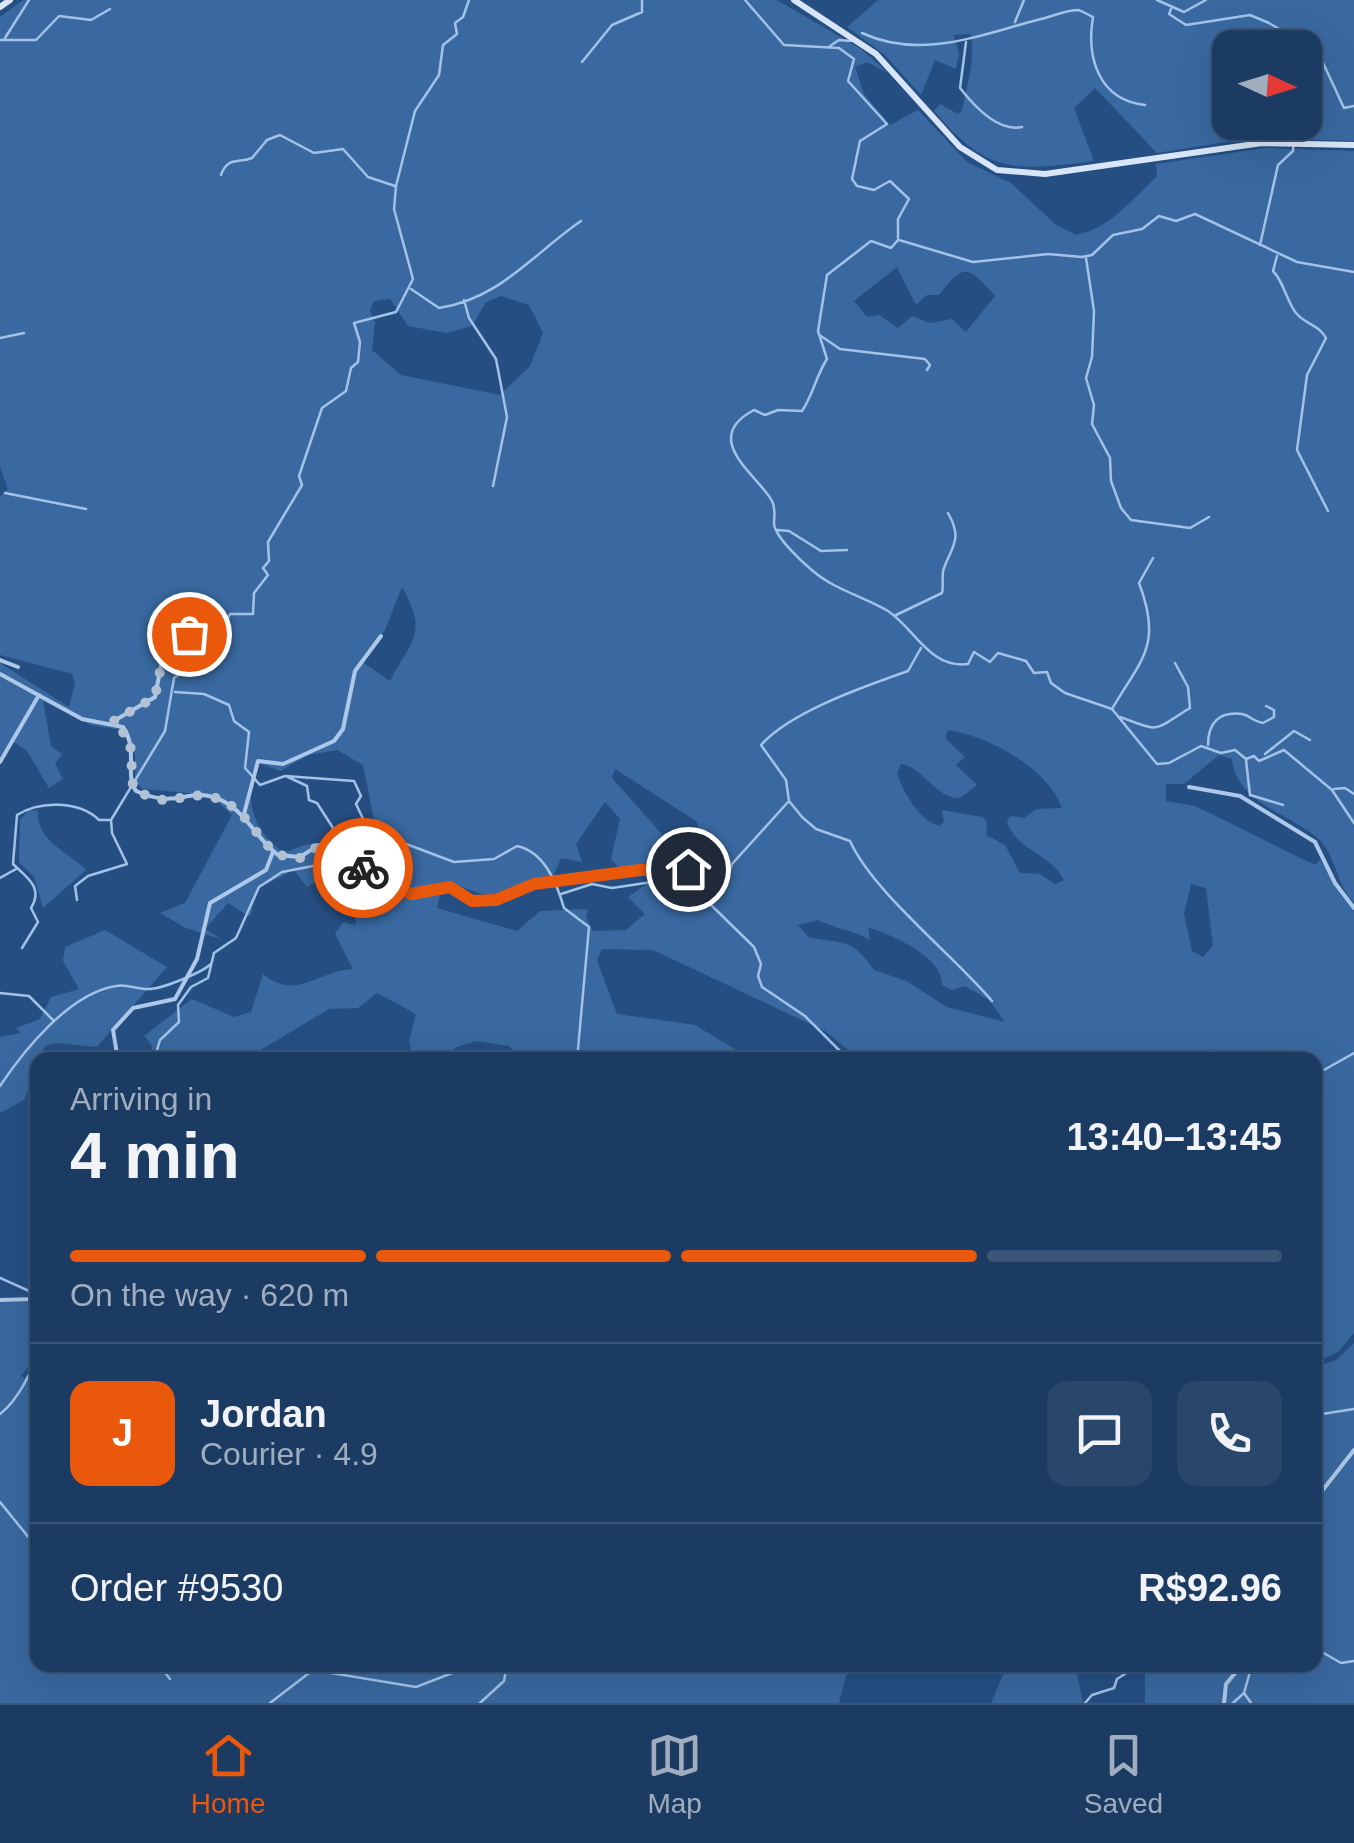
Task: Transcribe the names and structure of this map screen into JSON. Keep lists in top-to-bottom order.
{
  "north": "right",
  "page": {
    "heading": ["4 min", "Arriving in", "13:40–13:45"],
    "panel": [
      "Jordan",
      "Courier · 4.9",
      "Order #9530",
      "R$92.96"
    ],
    "bar": "On the way · 620 m",
    "round": "J",
    "tabs": ["Home", "Map", "Saved"]
  }
}
